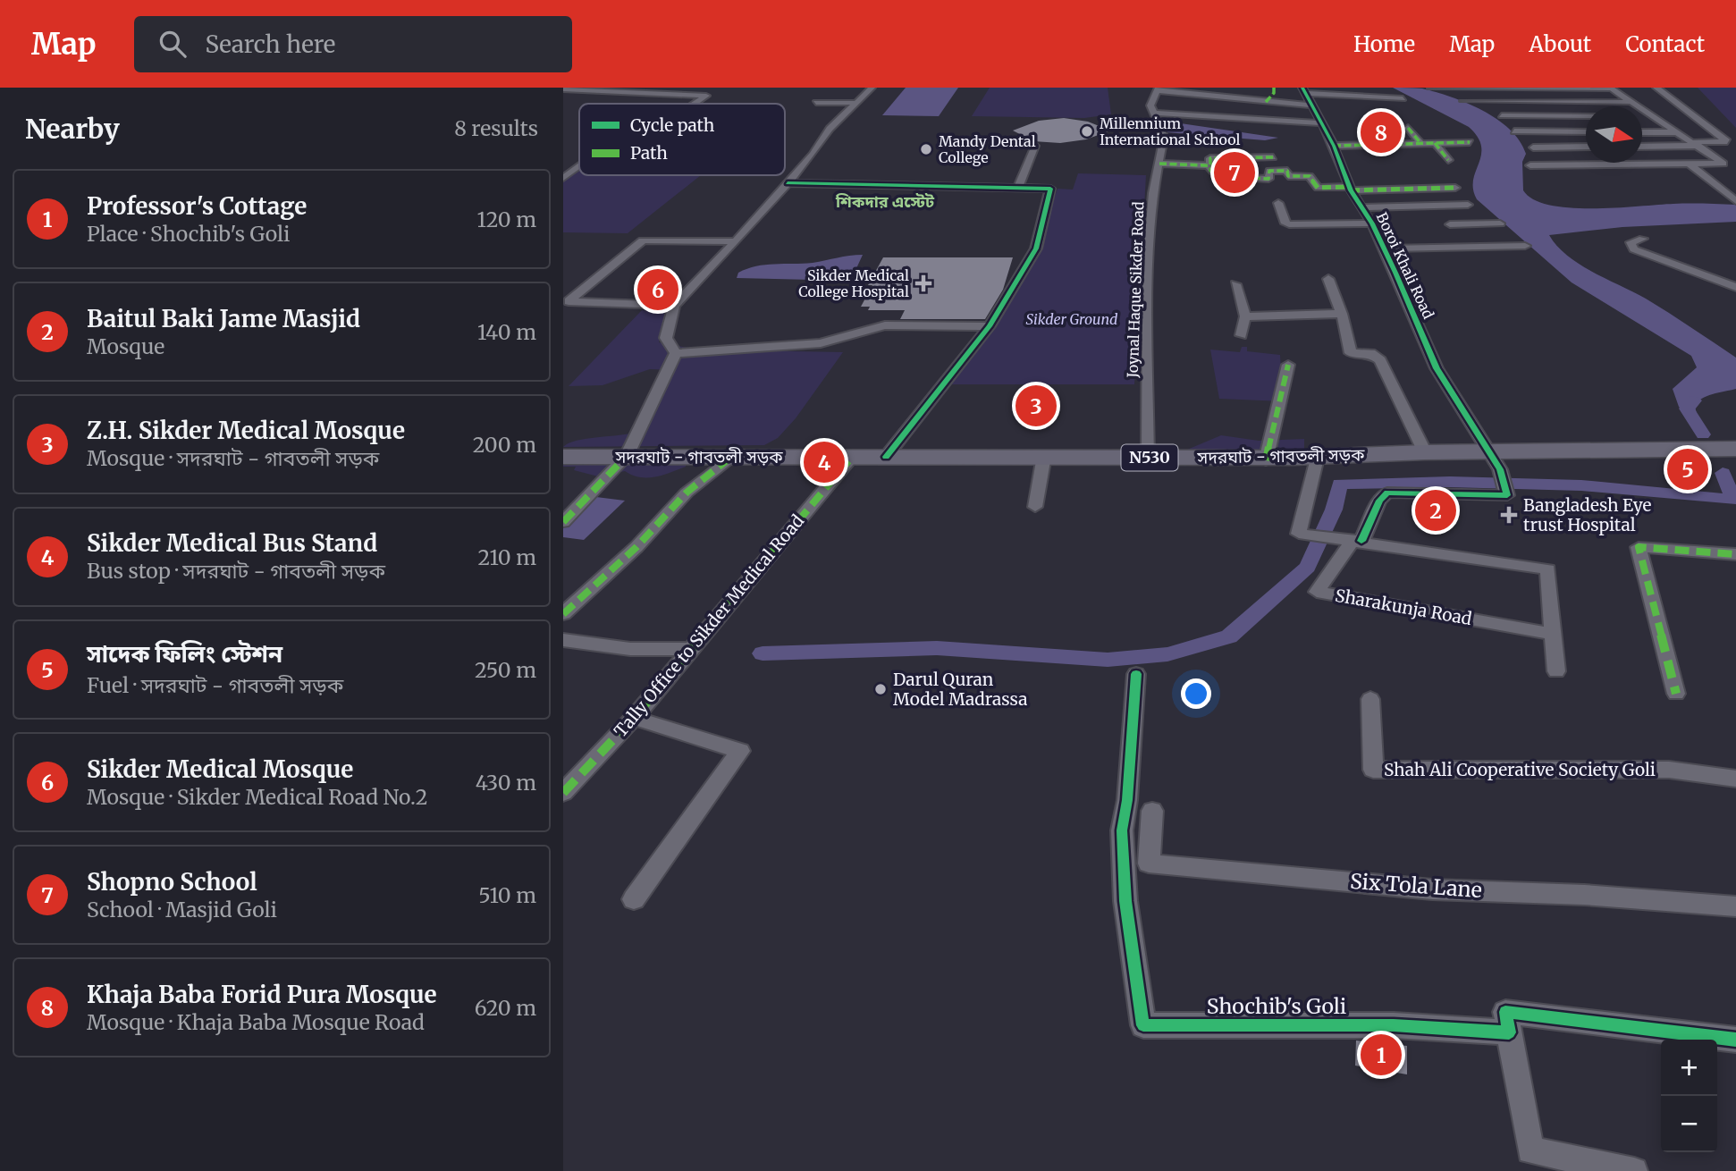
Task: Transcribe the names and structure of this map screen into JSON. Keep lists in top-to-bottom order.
{
  "streets": {
    "highway": ["সদরঘাট - গাবতলী সড়ক", "N530"],
    "street": [
      "Boroi Khali Road",
      "Joynal Haque Sikder Road",
      "Sharakunja Road",
      "Tally Office to Sikder Medical Road",
      "Shah Ali Cooperative Society Goli",
      "Six Tola Lane",
      "Shochib's Goli"
    ]
  },
  "crossings": [
    ["Boroi Khali Road", "সদরঘাট - গাবতলী সড়ক"],
    ["Boroi Khali Road", "Sharakunja Road"],
    ["Joynal Haque Sikder Road", "সদরঘাট - গাবতলী সড়ক"],
    ["সদরঘাট - গাবতলী সড়ক", "Tally Office to Sikder Medical Road"]
  ],
  "districts": ["শিকদার এস্টেট"],
  "parks": ["Sikder Ground"],
  "places": {
    "other": ["Millennium International School", "Mandy Dental College", "Darul Quran Model Madrassa"],
    "health": ["Sikder Medical College Hospital", "Bangladesh Eye trust Hospital"]
  },
  "legend": ["Cycle path", "Path"],
  "north": "right",
  "page": {
    "header": "Map",
    "search": "Search here",
    "nav": [
      "Home",
      "Map",
      "About",
      "Contact"
    ],
    "heading": ["Nearby", "8 results"],
    "pins": [
      "8",
      "7",
      "6",
      "3",
      "4",
      "5",
      "2",
      "1"
    ],
    "list": [
      {
        "mark": "1",
        "name": "Professor's Cottage",
        "note": "Place · Shochib's Goli",
        "value": "120 m"
      },
      {
        "mark": "2",
        "name": "Baitul Baki Jame Masjid",
        "note": "Mosque",
        "value": "140 m"
      },
      {
        "mark": "3",
        "name": "Z.H. Sikder Medical Mosque",
        "note": "Mosque · সদরঘাট - গাবতলী সড়ক",
        "value": "200 m"
      },
      {
        "mark": "4",
        "name": "Sikder Medical Bus Stand",
        "note": "Bus stop · সদরঘাট - গাবতলী সড়ক",
        "value": "210 m"
      },
      {
        "mark": "5",
        "name": "সাদেক ফিলিং স্টেশন",
        "note": "Fuel · সদরঘাট - গাবতলী সড়ক",
        "value": "250 m"
      },
      {
        "mark": "6",
        "name": "Sikder Medical Mosque",
        "note": "Mosque · Sikder Medical Road No.2",
        "value": "430 m"
      },
      {
        "mark": "7",
        "name": "Shopno School",
        "note": "School · Masjid Goli",
        "value": "510 m"
      },
      {
        "mark": "8",
        "name": "Khaja Baba Forid Pura Mosque",
        "note": "Mosque · Khaja Baba Mosque Road",
        "value": "620 m"
      }
    ],
    "map_buttons": ["+", "−"]
  }
}
